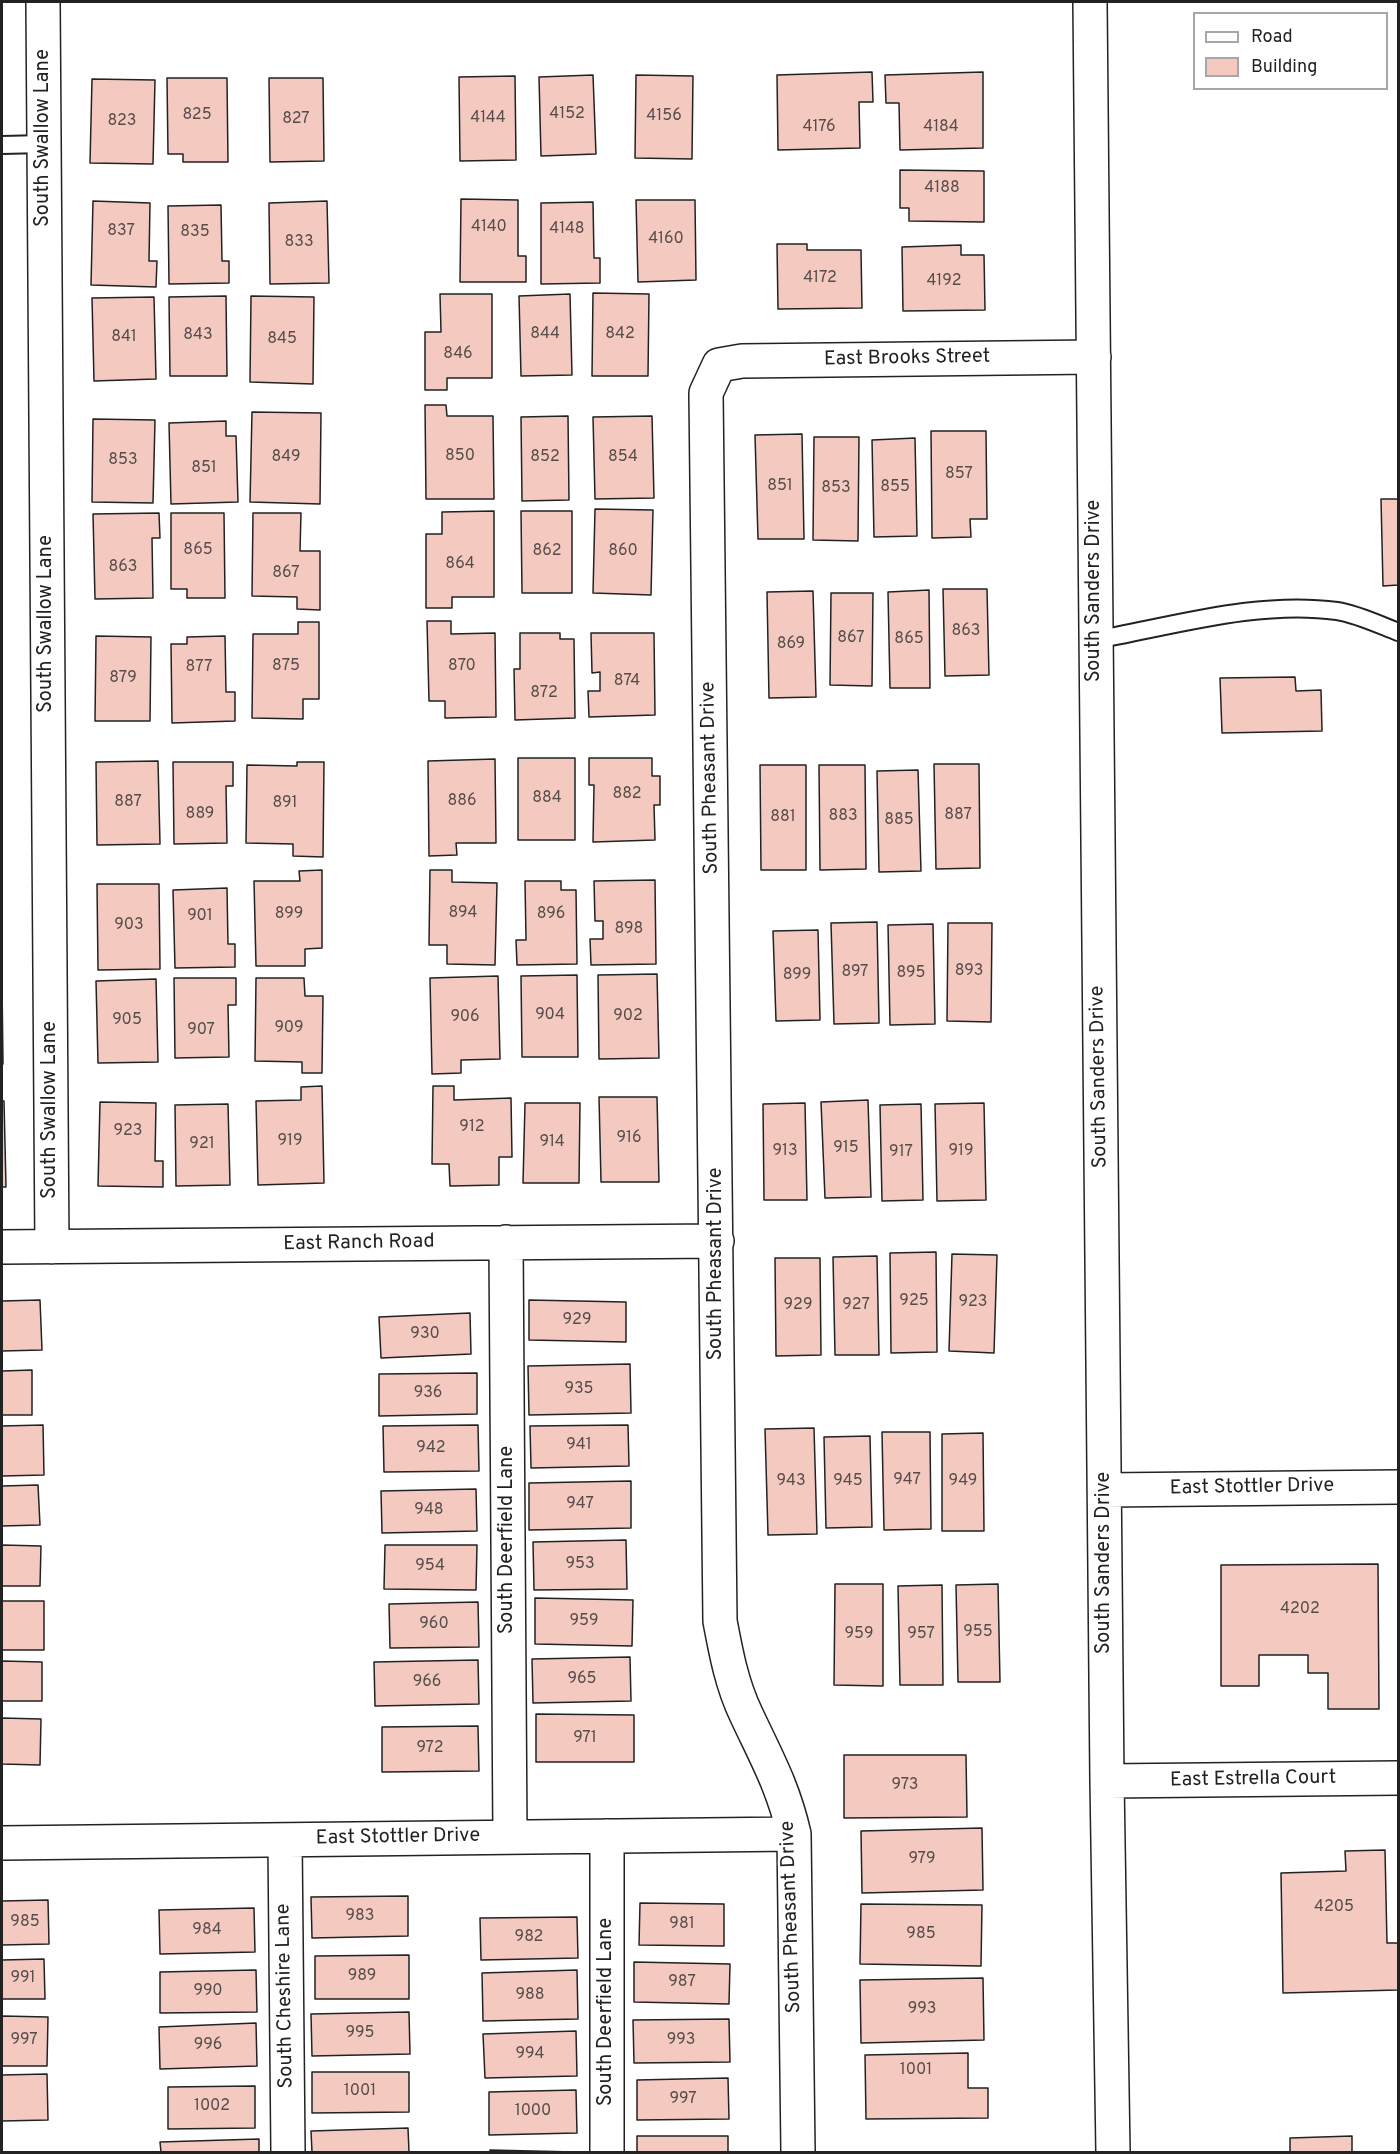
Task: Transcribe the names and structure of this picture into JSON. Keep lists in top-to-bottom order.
{
  "streets": {
    "street": [
      "South Swallow Lane",
      "East Brooks Street",
      "South Sanders Drive",
      "South Pheasant Drive",
      "East Ranch Road",
      "East Stottler Drive",
      "South Deerfield Lane",
      "East Estrella Court",
      "South Cheshire Lane"
    ]
  },
  "crossings": [
    ["South Swallow Lane", "East Ranch Road"],
    ["East Brooks Street", "South Sanders Drive"],
    ["East Brooks Street", "South Pheasant Drive"],
    ["South Sanders Drive", "East Stottler Drive"],
    ["South Sanders Drive", "East Estrella Court"],
    ["South Pheasant Drive", "East Ranch Road"],
    ["South Pheasant Drive", "East Stottler Drive"],
    ["East Ranch Road", "South Deerfield Lane"],
    ["East Stottler Drive", "South Deerfield Lane"],
    ["East Stottler Drive", "South Cheshire Lane"]
  ],
  "house_numbers": [
    "4152",
    "825",
    "4156",
    "4144",
    "827",
    "823",
    "4176",
    "4184",
    "4188",
    "4140",
    "4148",
    "837",
    "835",
    "4160",
    "833",
    "4172",
    "4192",
    "844",
    "842",
    "843",
    "841",
    "845",
    "846",
    "850",
    "849",
    "852",
    "854",
    "853",
    "851",
    "857",
    "851",
    "855",
    "853",
    "865",
    "862",
    "860",
    "864",
    "863",
    "867",
    "863",
    "867",
    "865",
    "869",
    "875",
    "870",
    "877",
    "879",
    "874",
    "872",
    "882",
    "884",
    "886",
    "887",
    "891",
    "889",
    "887",
    "883",
    "881",
    "885",
    "894",
    "899",
    "896",
    "901",
    "903",
    "898",
    "893",
    "897",
    "895",
    "899",
    "904",
    "902",
    "906",
    "905",
    "909",
    "907",
    "912",
    "923",
    "916",
    "919",
    "914",
    "921",
    "915",
    "913",
    "919",
    "917",
    "925",
    "923",
    "929",
    "927",
    "929",
    "930",
    "935",
    "936",
    "941",
    "942",
    "947",
    "943",
    "945",
    "949",
    "947",
    "948",
    "953",
    "954",
    "4202",
    "959",
    "960",
    "955",
    "959",
    "957",
    "965",
    "966",
    "971",
    "972",
    "973",
    "979",
    "4205",
    "983",
    "985",
    "981",
    "984",
    "985",
    "982",
    "989",
    "991",
    "987",
    "990",
    "988",
    "993",
    "995",
    "997",
    "993",
    "996",
    "994",
    "1001",
    "1001",
    "997",
    "1002",
    "1000"
  ],
  "legend": ["Road", "Building"]
}
